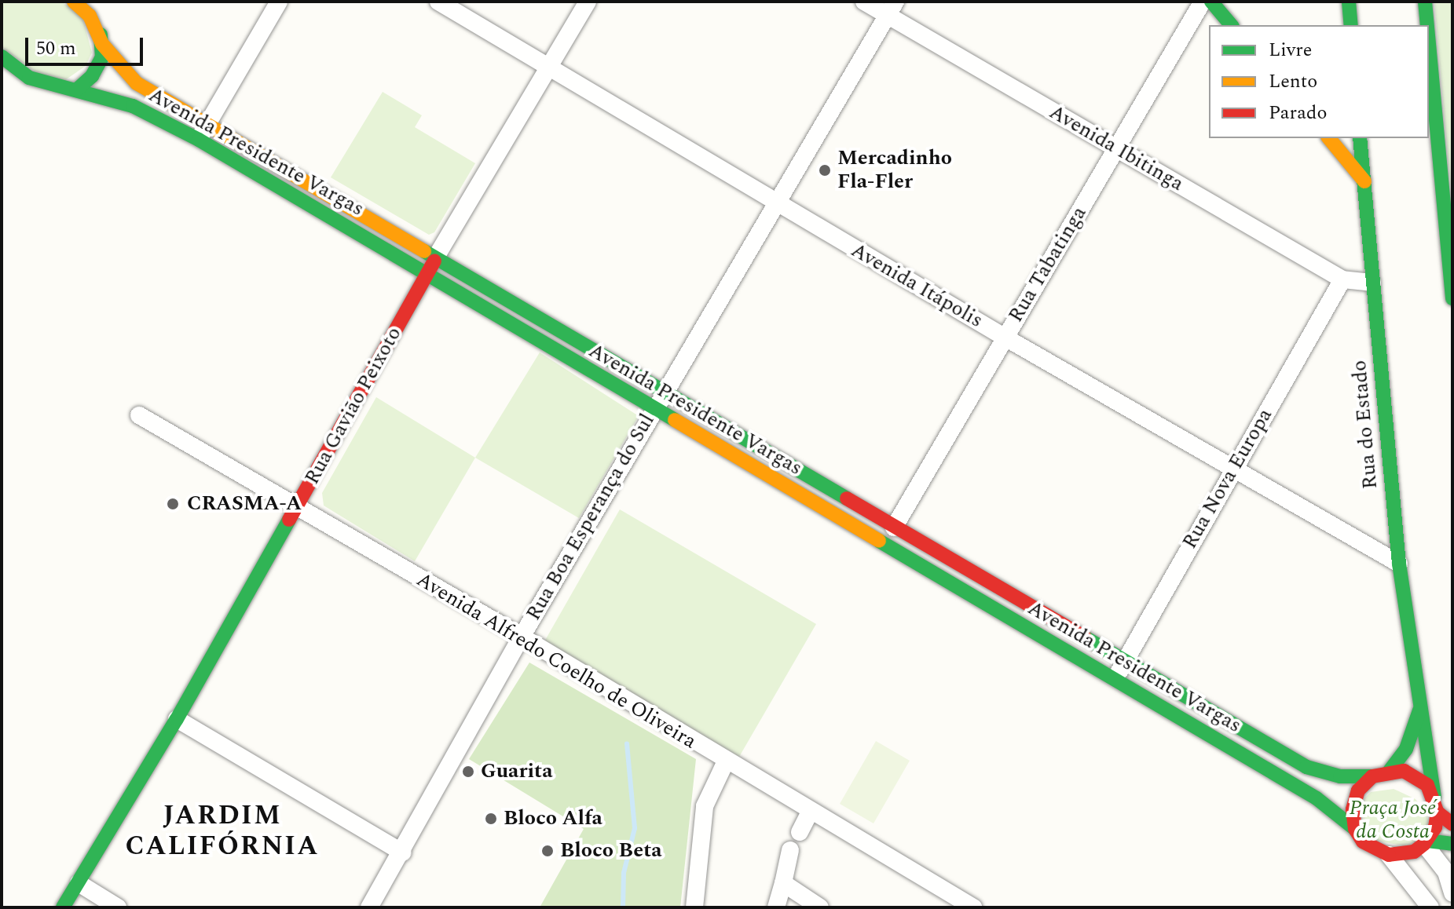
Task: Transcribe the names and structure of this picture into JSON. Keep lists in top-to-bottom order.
{
  "streets": {
    "main road": ["Avenida Presidente Vargas", "Rua Gavião Peixoto", "Rua do Estado"],
    "street": [
      "Avenida Ibitinga",
      "Rua Tabatinga",
      "Avenida Itápolis",
      "Rua Nova Europa",
      "Rua Boa Esperança do Sul",
      "Avenida Alfredo Coelho de Oliveira"
    ]
  },
  "crossings": [
    ["Avenida Ibitinga", "Rua Tabatinga"],
    ["Avenida Ibitinga", "Rua do Estado"],
    ["Avenida Ibitinga", "Rua Nova Europa"],
    ["Avenida Ibitinga", "Rua Boa Esperança do Sul"],
    ["Avenida Presidente Vargas", "Rua Tabatinga"],
    ["Avenida Presidente Vargas", "Rua Gavião Peixoto"],
    ["Avenida Presidente Vargas", "Rua do Estado"],
    ["Avenida Presidente Vargas", "Rua Nova Europa"],
    ["Avenida Presidente Vargas", "Rua Boa Esperança do Sul"],
    ["Rua Tabatinga", "Avenida Itápolis"],
    ["Avenida Itápolis", "Rua Gavião Peixoto"],
    ["Avenida Itápolis", "Rua do Estado"],
    ["Avenida Itápolis", "Rua Nova Europa"],
    ["Avenida Itápolis", "Rua Boa Esperança do Sul"],
    ["Rua Gavião Peixoto", "Avenida Alfredo Coelho de Oliveira"],
    ["Rua Boa Esperança do Sul", "Avenida Alfredo Coelho de Oliveira"]
  ],
  "districts": ["JARDIM CALIFÓRNIA"],
  "parks": ["Praça José da Costa"],
  "places": [
    "Mercadinho Fla-Fler",
    "CRASMA-A",
    "Guarita",
    "Bloco Alfa",
    "Bloco Beta"
  ],
  "legend": ["Livre", "Lento", "Parado"],
  "scale_bar": "50 m"
}
